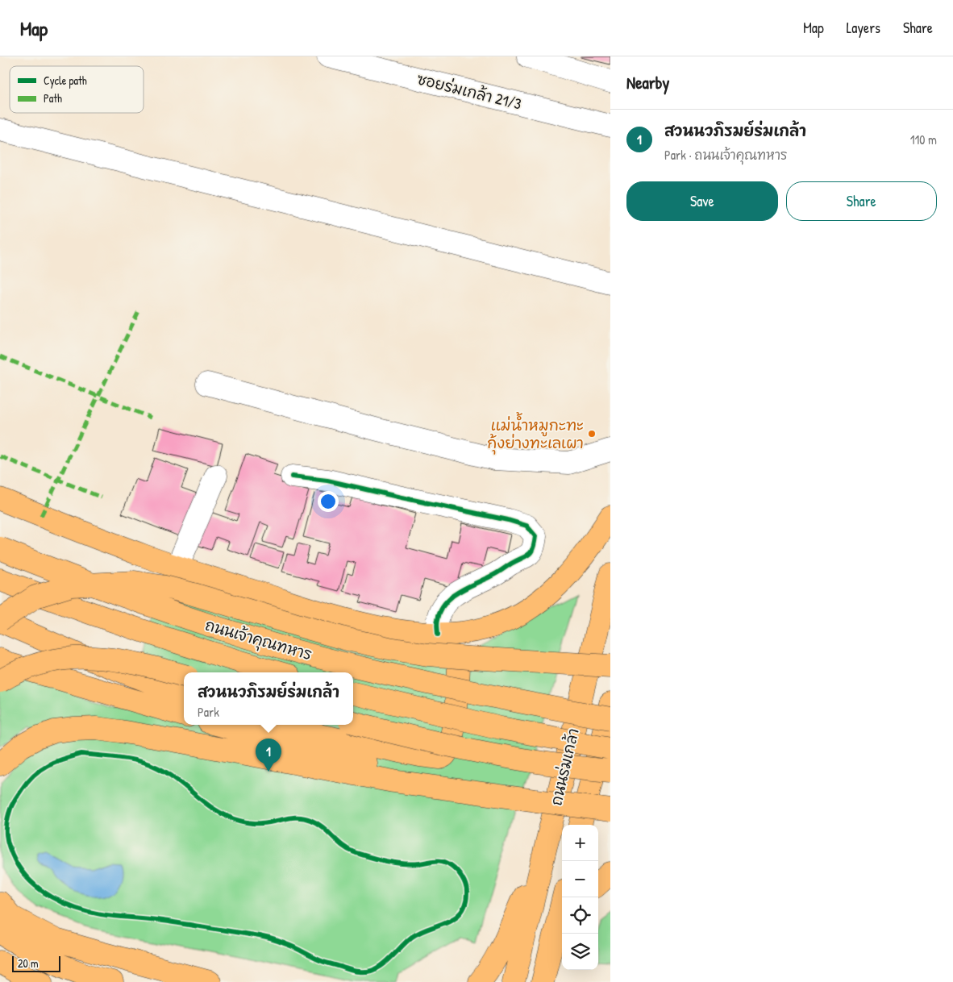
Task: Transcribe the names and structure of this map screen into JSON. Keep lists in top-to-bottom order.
{
  "streets": {
    "main road": ["ถนนเจ้าคุณทหาร", "ถนนร่มเกล้า"],
    "street": ["ซอยร่มเกล้า 21/3"]
  },
  "places": ["แม่น้ำหมูกะทะ กุ้งย่างทะเลเผา"],
  "legend": ["Cycle path", "Path"],
  "scale_bar": "20 m",
  "page": {
    "header": "Map",
    "nav": ["Map", "Layers", "Share"],
    "heading": "Nearby",
    "list": [
      {
        "mark": "1",
        "name": "สวนนวภิรมย์ร่มเกล้า",
        "note": "Park · ถนนเจ้าคุณทหาร",
        "value": "110 m"
      }
    ],
    "buttons": ["Save", "Share"],
    "popup": ["สวนนวภิรมย์ร่มเกล้า", "Park"],
    "pins": "1",
    "map_buttons": ["+", "−"],
    "scale": "20 m"
  }
}
